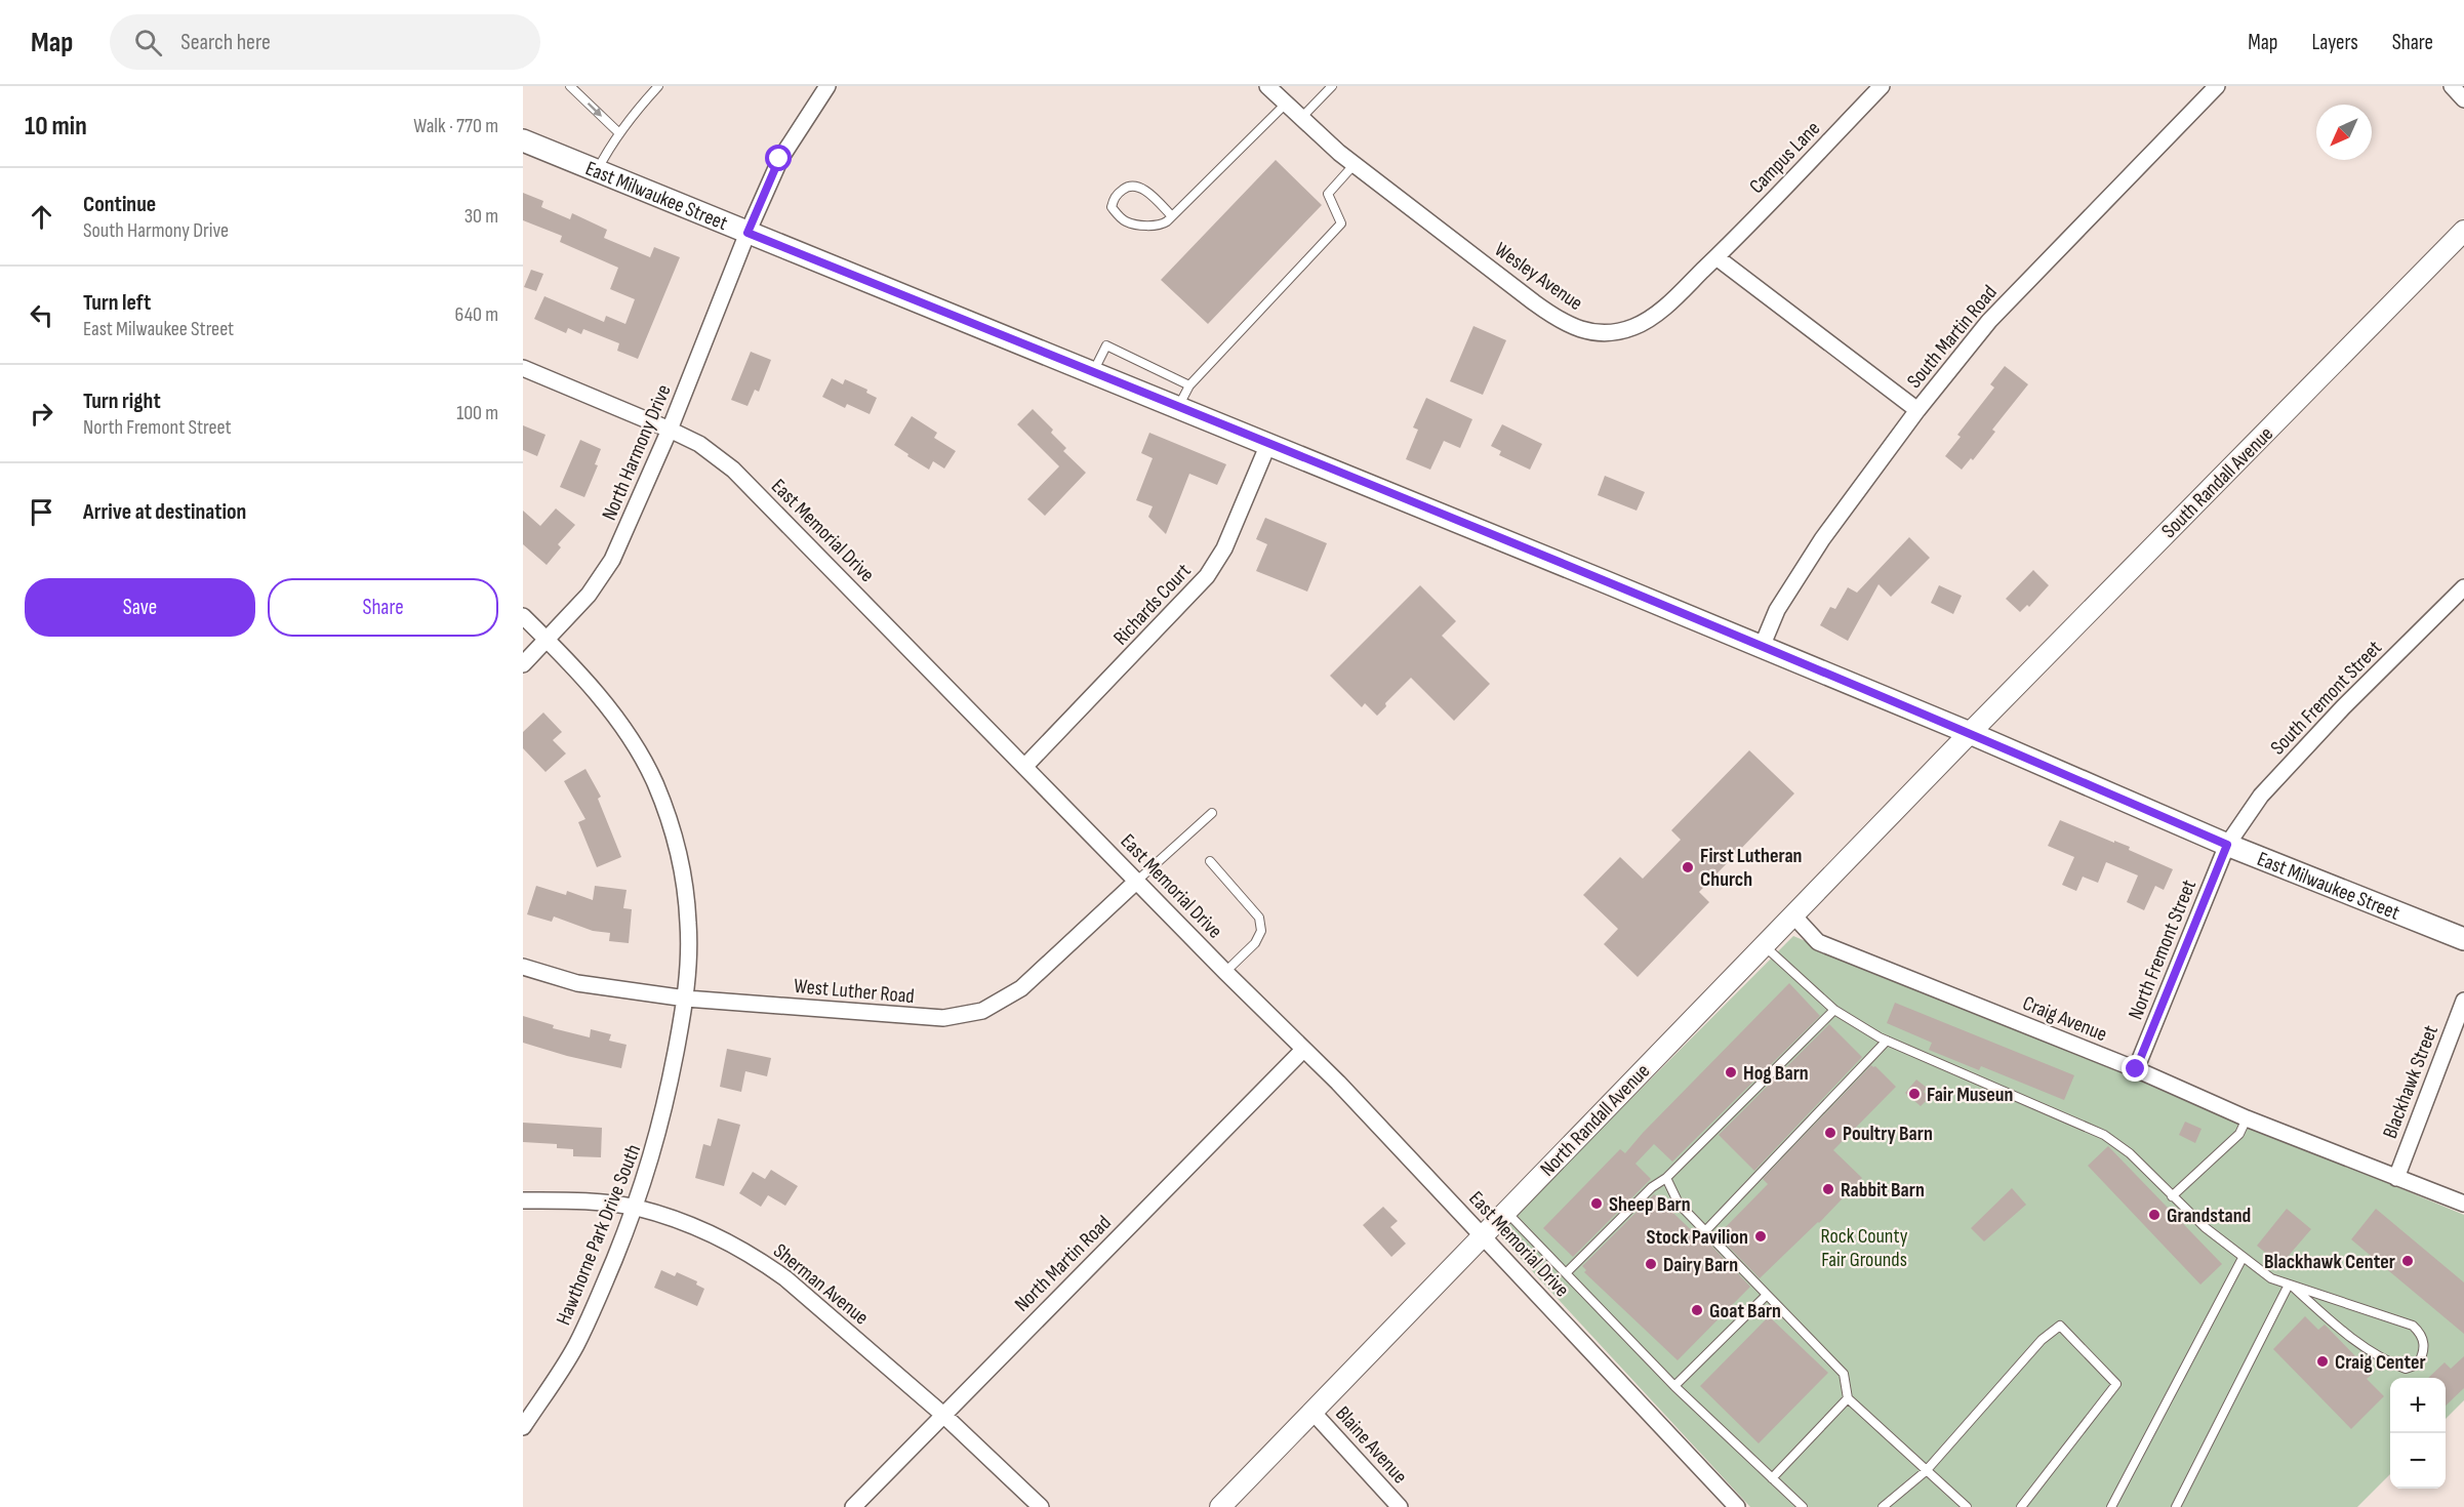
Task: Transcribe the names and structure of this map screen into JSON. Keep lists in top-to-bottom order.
{
  "streets": {
    "main road": ["East Milwaukee Street"],
    "street": [
      "Campus Lane",
      "Wesley Avenue",
      "South Martin Road",
      "North Harmony Drive",
      "South Randall Avenue",
      "East Memorial Drive",
      "Richards Court",
      "South Fremont Street",
      "North Fremont Street",
      "West Luther Road",
      "Craig Avenue",
      "Blackhawk Street",
      "North Randall Avenue",
      "Hawthorne Park Drive South",
      "North Martin Road",
      "Sherman Avenue",
      "Blaine Avenue"
    ]
  },
  "crossings": [
    ["Campus Lane", "Wesley Avenue"],
    ["East Milwaukee Street", "South Martin Road"],
    ["East Milwaukee Street", "North Harmony Drive"],
    ["East Milwaukee Street", "South Randall Avenue"],
    ["East Milwaukee Street", "Richards Court"],
    ["East Milwaukee Street", "South Fremont Street"],
    ["East Milwaukee Street", "North Fremont Street"],
    ["East Milwaukee Street", "North Randall Avenue"],
    ["North Harmony Drive", "East Memorial Drive"],
    ["North Harmony Drive", "Hawthorne Park Drive South"],
    ["South Randall Avenue", "North Randall Avenue"],
    ["East Memorial Drive", "Richards Court"],
    ["East Memorial Drive", "West Luther Road"],
    ["East Memorial Drive", "North Randall Avenue"],
    ["East Memorial Drive", "North Martin Road"],
    ["South Fremont Street", "North Fremont Street"],
    ["North Fremont Street", "Craig Avenue"],
    ["West Luther Road", "Hawthorne Park Drive South"],
    ["Craig Avenue", "Blackhawk Street"],
    ["Craig Avenue", "North Randall Avenue"],
    ["North Randall Avenue", "Blaine Avenue"],
    ["Hawthorne Park Drive South", "Sherman Avenue"],
    ["North Martin Road", "Sherman Avenue"]
  ],
  "parks": ["Rock County Fair Grounds"],
  "places": [
    "First Lutheran Church",
    "Hog Barn",
    "Fair Museun",
    "Poultry Barn",
    "Rabbit Barn",
    "Sheep Barn",
    "Grandstand",
    "Stock Pavilion",
    "Blackhawk Center",
    "Dairy Barn",
    "Goat Barn",
    "Craig Center"
  ],
  "north": "bottom left",
  "page": {
    "header": "Map",
    "search": "Search here",
    "nav": ["Map", "Layers", "Share"],
    "heading": ["10 min", "Walk · 770 m"],
    "list": [
      ["Continue", "South Harmony Drive", "30 m"],
      ["Turn left", "East Milwaukee Street", "640 m"],
      ["Turn right", "North Fremont Street", "100 m"],
      "Arrive at destination"
    ],
    "buttons": ["Save", "Share"],
    "map_buttons": ["+", "−"]
  }
}
